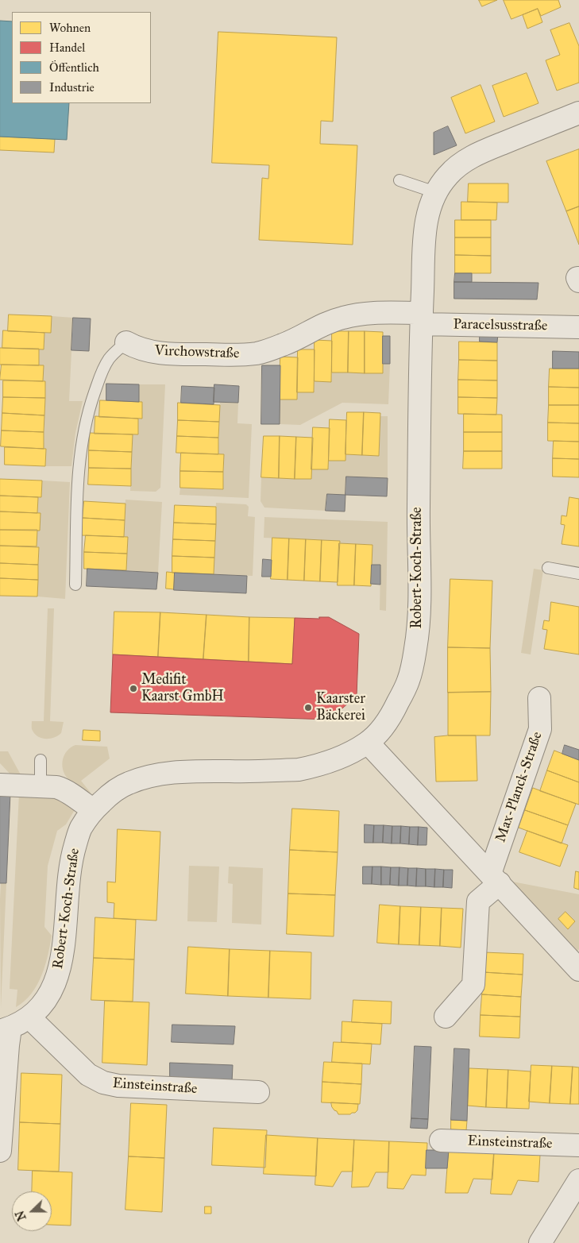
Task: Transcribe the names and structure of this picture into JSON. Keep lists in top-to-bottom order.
{
  "streets": {
    "street": [
      "Paracelsusstraße",
      "Virchowstraße",
      "Robert-Koch-Straße",
      "Max-Planck-Straße",
      "Einsteinstraße"
    ]
  },
  "crossings": [
    ["Paracelsusstraße", "Virchowstraße"],
    ["Paracelsusstraße", "Robert-Koch-Straße"],
    ["Virchowstraße", "Robert-Koch-Straße"],
    ["Robert-Koch-Straße", "Einsteinstraße"]
  ],
  "places": ["Medifit Kaarst GmbH", "Kaarster Bäckerei"],
  "legend": [
    "Wohnen",
    "Handel",
    "Öffentlich",
    "Industrie"
  ],
  "north": "left"
}
